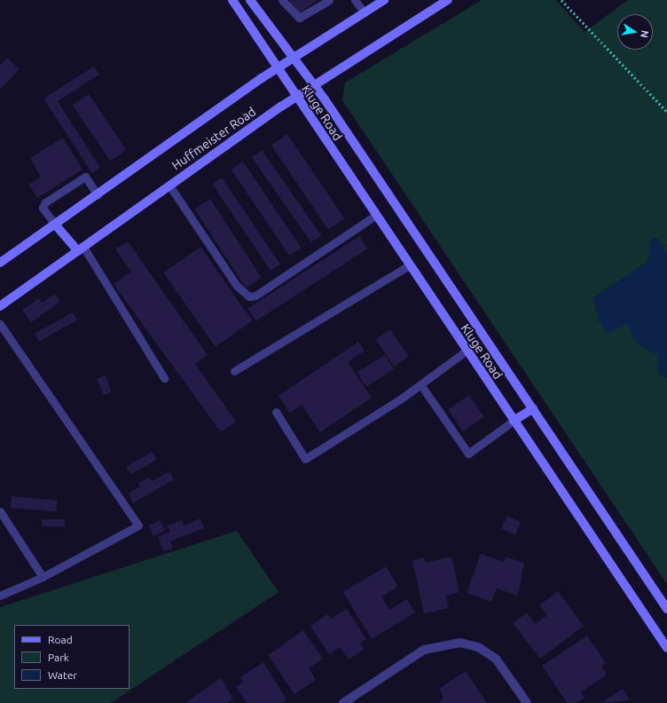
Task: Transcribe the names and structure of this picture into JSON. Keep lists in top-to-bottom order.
{
  "streets": {
    "main road": ["Kluge Road", "Huffmeister Road"]
  },
  "crossings": [
    ["Kluge Road", "Huffmeister Road"]
  ],
  "legend": ["Road", "Park", "Water"],
  "north": "right"
}
